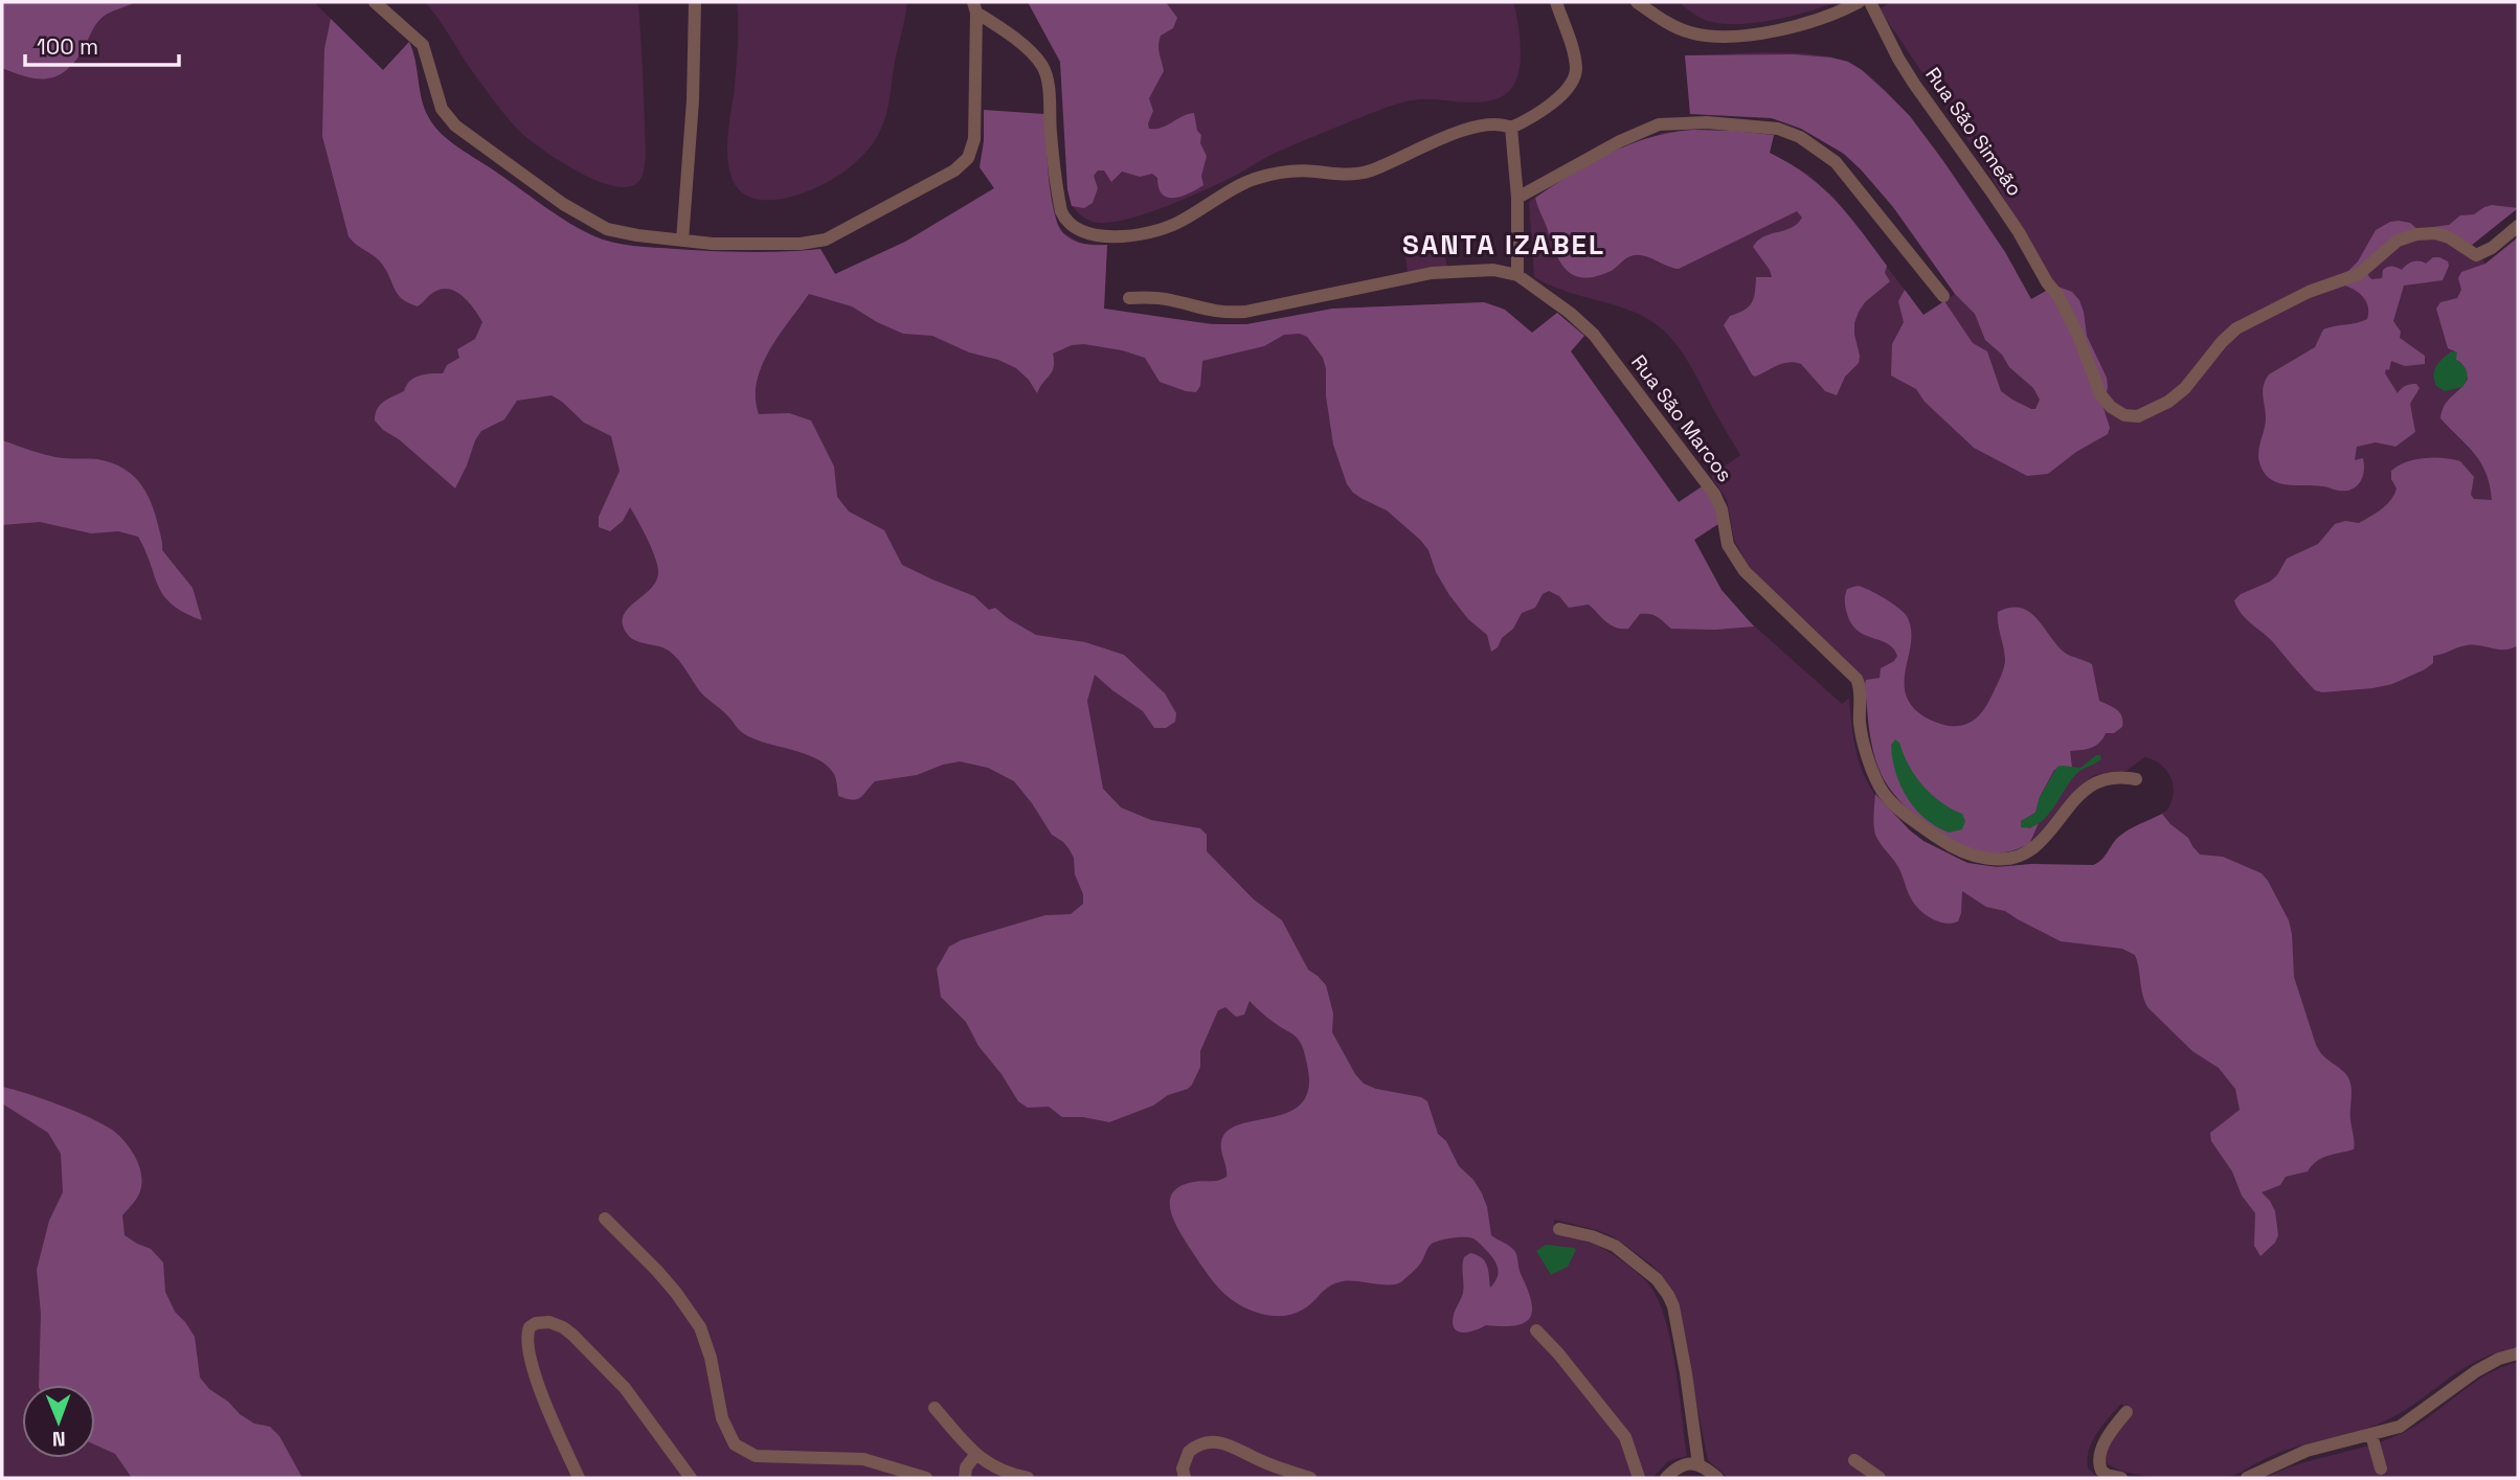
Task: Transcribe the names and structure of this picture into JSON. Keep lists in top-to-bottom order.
{
  "streets": {
    "street": ["Rua São Simeão", "Rua São Marcos"]
  },
  "districts": ["SANTA IZABEL"],
  "scale_bar": "100 m",
  "north": "bottom"
}
